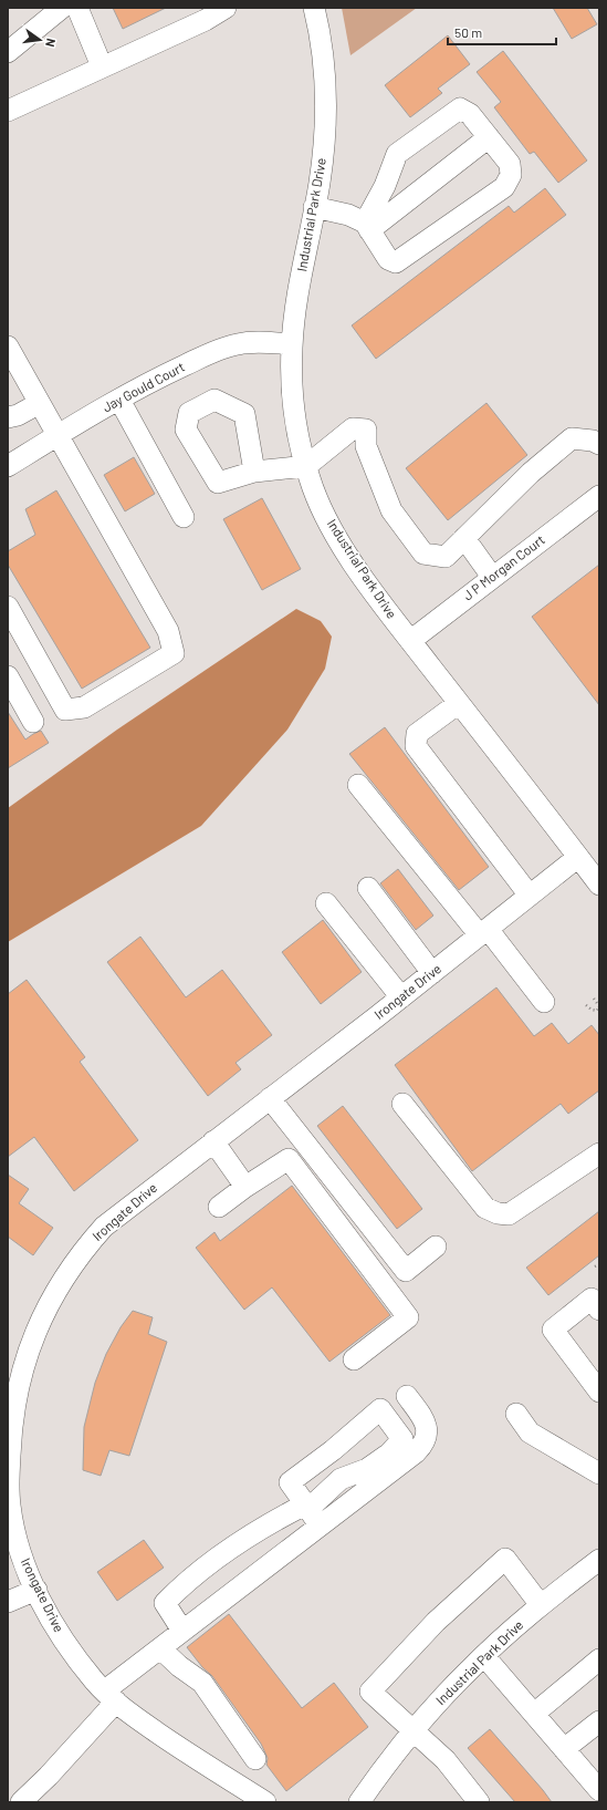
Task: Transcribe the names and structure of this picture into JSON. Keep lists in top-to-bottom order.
{
  "streets": {
    "street": [
      "Industrial Park Drive",
      "Jay Gould Court",
      "J P Morgan Court",
      "Irongate Drive"
    ]
  },
  "crossings": [
    ["Industrial Park Drive", "Jay Gould Court"],
    ["Industrial Park Drive", "J P Morgan Court"],
    ["Industrial Park Drive", "Irongate Drive"]
  ],
  "scale_bar": "50 m",
  "north": "right"
}
